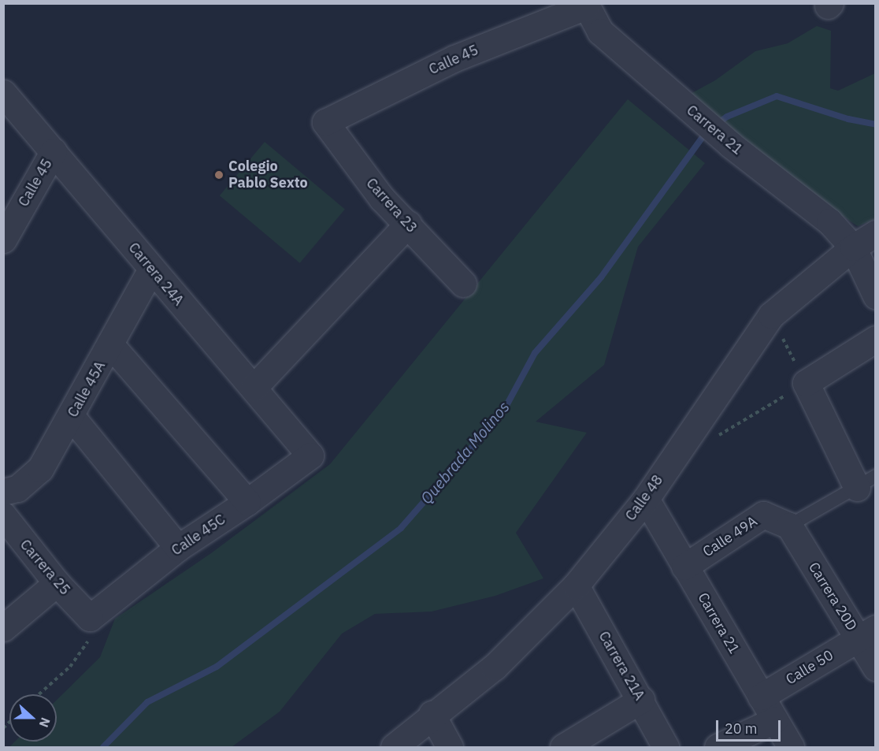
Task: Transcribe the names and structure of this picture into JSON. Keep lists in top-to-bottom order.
{
  "streets": {
    "street": [
      "Calle 45",
      "Carrera 21",
      "Carrera 23",
      "Carrera 24A",
      "Calle 45A",
      "Calle 48",
      "Calle 45C",
      "Calle 49A",
      "Carrera 25",
      "Carrera 20D",
      "Carrera 21A",
      "Calle 50"
    ]
  },
  "crossings": [
    ["Calle 45", "Carrera 21"],
    ["Calle 45", "Carrera 23"],
    ["Calle 45", "Carrera 24A"],
    ["Carrera 21", "Calle 48"],
    ["Carrera 21", "Calle 49A"],
    ["Carrera 21", "Calle 50"],
    ["Carrera 24A", "Calle 45A"],
    ["Carrera 24A", "Calle 45C"],
    ["Calle 48", "Carrera 21A"],
    ["Calle 45C", "Carrera 25"],
    ["Calle 49A", "Carrera 20D"],
    ["Carrera 20D", "Calle 50"]
  ],
  "water": ["Quebrada Molinos"],
  "places": ["Colegio Pablo Sexto"],
  "scale_bar": "20 m",
  "north": "right"
}
